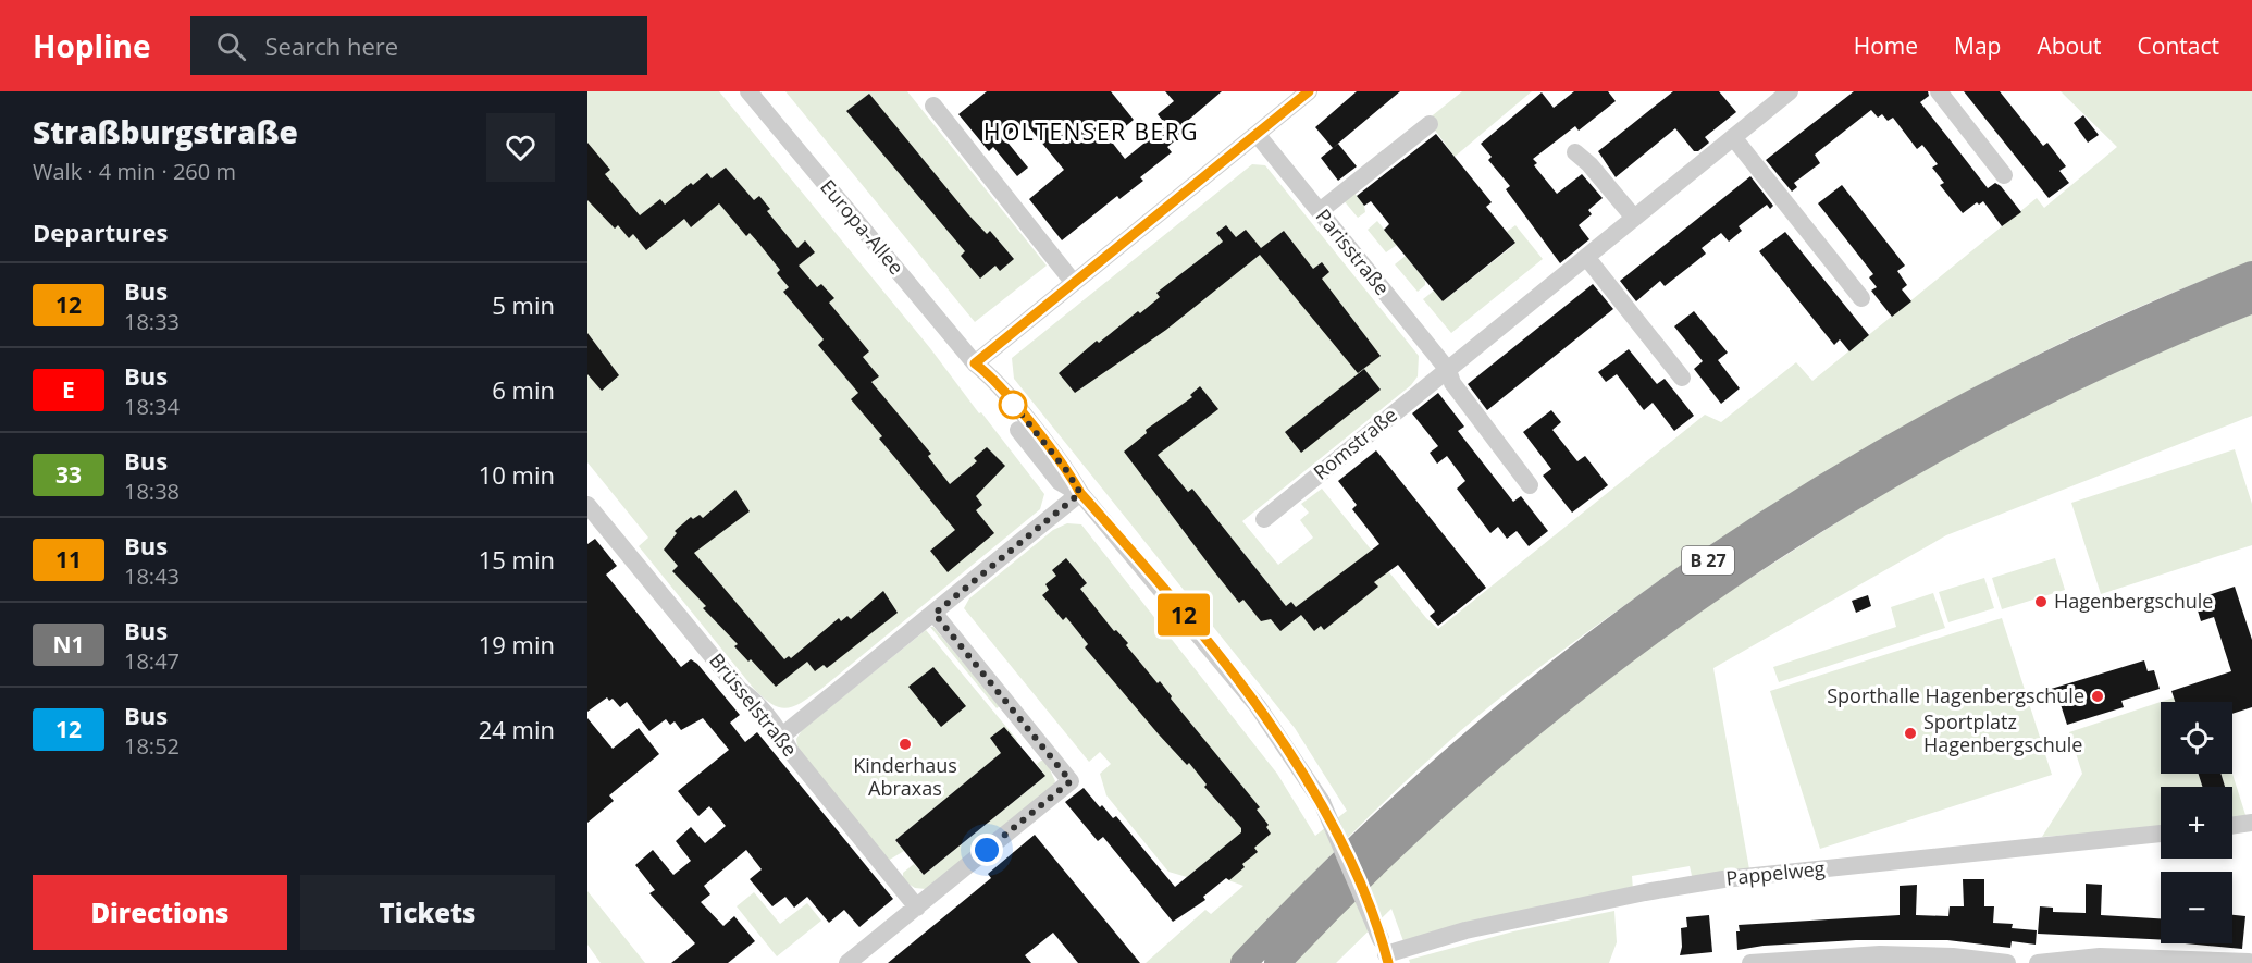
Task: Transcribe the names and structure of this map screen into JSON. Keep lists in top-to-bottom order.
{
  "streets": {
    "highway": ["B 27"],
    "street": [
      "Europa-Allee",
      "Parisstraße",
      "Romstraße",
      "Brüsselstraße",
      "Pappelweg"
    ]
  },
  "crossings": [
    ["Europa-Allee", "Pappelweg"],
    ["Parisstraße", "Romstraße"]
  ],
  "districts": ["HOLTENSER BERG"],
  "places": [
    "Hagenbergschule",
    "Sporthalle Hagenbergschule",
    "Sportplatz Hagenbergschule",
    "Kinderhaus Abraxas"
  ],
  "lines": ["bus line 12"],
  "page": {
    "header": "Hopline",
    "search": "Search here",
    "nav": [
      "Home",
      "Map",
      "About",
      "Contact"
    ],
    "heading": [
      ["Straßburgstraße", "Walk · 4 min · 260 m"],
      "Departures"
    ],
    "on_map": "12",
    "list": [
      {
        "mark": "12",
        "name": "Bus",
        "note": "18:33",
        "value": "5 min"
      },
      {
        "mark": "E",
        "name": "Bus",
        "note": "18:34",
        "value": "6 min"
      },
      {
        "mark": "33",
        "name": "Bus",
        "note": "18:38",
        "value": "10 min"
      },
      {
        "mark": "11",
        "name": "Bus",
        "note": "18:43",
        "value": "15 min"
      },
      {
        "mark": "N1",
        "name": "Bus",
        "note": "18:47",
        "value": "19 min"
      },
      {
        "mark": "12",
        "name": "Bus",
        "note": "18:52",
        "value": "24 min"
      }
    ],
    "map_buttons": ["+", "−"],
    "buttons": ["Directions", "Tickets"]
  }
}
